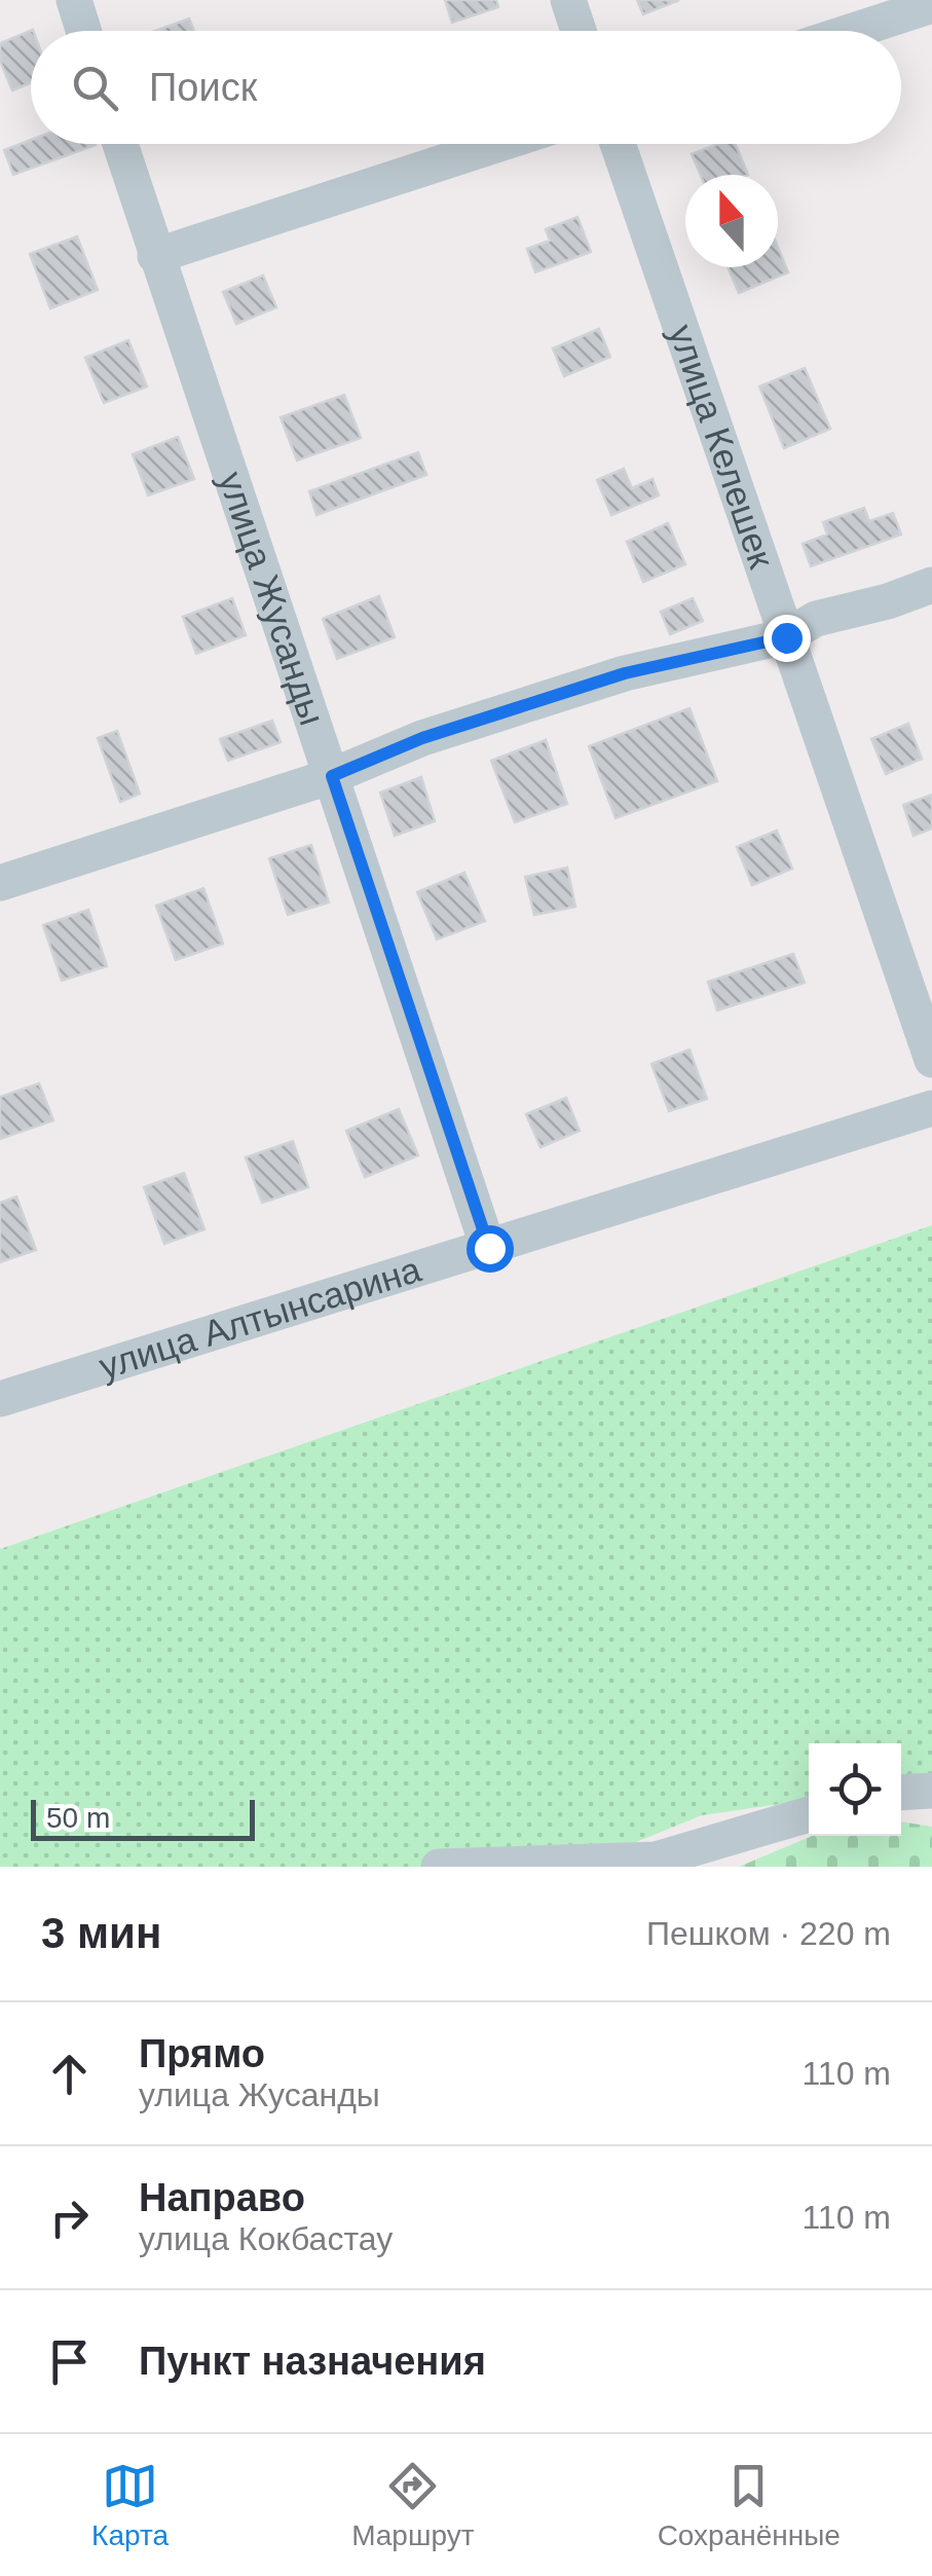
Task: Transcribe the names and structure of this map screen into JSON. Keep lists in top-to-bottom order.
{
  "streets": {
    "street": ["улица Келешек", "улица Жусанды", "улица Алтынсарина"]
  },
  "crossings": [
    ["улица Жусанды", "улица Алтынсарина"]
  ],
  "scale_bar": "50 m",
  "north": "top",
  "page": {
    "search": "Поиск",
    "scale": "50 m",
    "heading": ["3 мин", "Пешком · 220 m"],
    "list": [
      ["Прямо", "улица Жусанды", "110 m"],
      ["Направо", "улица Кокбастау", "110 m"],
      "Пункт назначения"
    ],
    "nav": ["Карта", "Маршрут", "Сохранённые"]
  }
}
